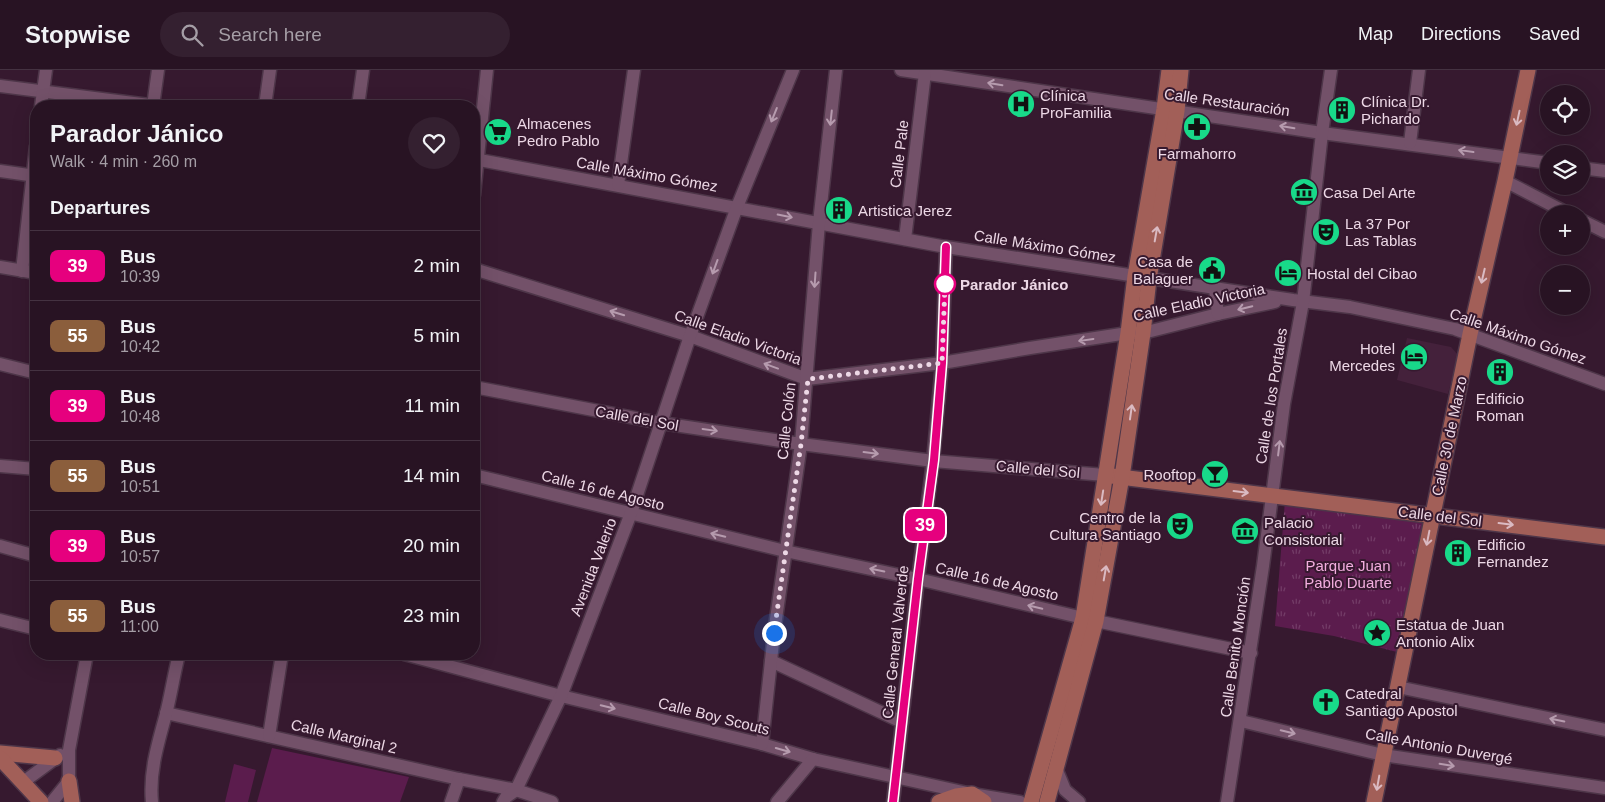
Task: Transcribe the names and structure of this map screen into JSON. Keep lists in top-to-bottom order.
{
  "streets": {
    "main road": ["Calle del Sol", "Calle 30 de Marzo"],
    "street": [
      "Calle Restauración",
      "Calle Pale",
      "Calle Máximo Gómez",
      "Calle Eladio Victoria",
      "Calle de los Portales",
      "Calle Colón",
      "Calle 16 de Agosto",
      "Avenida Valerio",
      "Calle General Valverde",
      "Calle Benito Monción",
      "Calle Boy Scouts",
      "Calle Marginal 2",
      "Calle Antonio Duvergé"
    ]
  },
  "crossings": [
    ["Calle Restauración", "Calle Pale"],
    ["Calle Restauración", "Calle 30 de Marzo"],
    ["Calle Pale", "Calle Máximo Gómez"],
    ["Calle Máximo Gómez", "Calle Eladio Victoria"],
    ["Calle Máximo Gómez", "Calle de los Portales"],
    ["Calle Máximo Gómez", "Calle Colón"],
    ["Calle Máximo Gómez", "Calle 30 de Marzo"],
    ["Calle Máximo Gómez", "Avenida Valerio"],
    ["Calle Máximo Gómez", "Calle General Valverde"],
    ["Calle Eladio Victoria", "Calle de los Portales"],
    ["Calle Eladio Victoria", "Calle Colón"],
    ["Calle Eladio Victoria", "Avenida Valerio"],
    ["Calle Eladio Victoria", "Calle General Valverde"],
    ["Calle de los Portales", "Calle del Sol"],
    ["Calle de los Portales", "Calle Benito Monción"],
    ["Calle del Sol", "Calle Colón"],
    ["Calle del Sol", "Calle 30 de Marzo"],
    ["Calle del Sol", "Avenida Valerio"],
    ["Calle del Sol", "Calle General Valverde"],
    ["Calle del Sol", "Calle Benito Monción"],
    ["Calle Colón", "Calle 16 de Agosto"],
    ["Calle Colón", "Calle Boy Scouts"],
    ["Calle 30 de Marzo", "Calle Antonio Duvergé"],
    ["Calle 16 de Agosto", "Avenida Valerio"],
    ["Calle 16 de Agosto", "Calle General Valverde"],
    ["Calle 16 de Agosto", "Calle Benito Monción"],
    ["Avenida Valerio", "Calle Boy Scouts"],
    ["Avenida Valerio", "Calle Marginal 2"],
    ["Calle General Valverde", "Calle Boy Scouts"],
    ["Calle Benito Monción", "Calle Antonio Duvergé"]
  ],
  "one_way": [
    "Calle Restauración",
    "Calle Eladio Victoria",
    "Calle de los Portales",
    "Calle del Sol",
    "Calle Colón",
    "Calle 30 de Marzo",
    "Calle 16 de Agosto",
    "Avenida Valerio",
    "Calle Boy Scouts"
  ],
  "parks": ["Parque Juan Pablo Duarte"],
  "places": {
    "hospital": ["Clínica ProFamilia"],
    "building": [
      "Clínica Dr. Pichardo",
      "Artistica Jerez",
      "Edificio Roman",
      "Edificio Fernandez"
    ],
    "pharmacy": ["Farmahorro"],
    "supermarket": ["Almacenes Pedro Pablo"],
    "museum": ["Casa Del Arte", "Palacio Consistorial"],
    "theatre": ["La 37 Por Las Tablas", "Centro de la Cultura Santiago"],
    "public building": ["Casa de Balaguer"],
    "hotel": ["Hostal del Cibao", "Hotel Mercedes"],
    "other": ["Parador Jánico"],
    "bar": ["Rooftop"],
    "place": ["Estatua de Juan Antonio Alix"],
    "church": ["Catedral Santiago Apostol"]
  },
  "lines": ["bus line 39"],
  "page": {
    "header": "Stopwise",
    "search": "Search here",
    "nav": ["Map", "Directions", "Saved"],
    "on_map": "39",
    "map_buttons": ["+", "−"],
    "heading": [
      ["Parador Jánico", "Walk · 4 min · 260 m"],
      "Departures"
    ],
    "list": [
      {
        "mark": "39",
        "name": "Bus",
        "note": "10:39",
        "value": "2 min"
      },
      {
        "mark": "55",
        "name": "Bus",
        "note": "10:42",
        "value": "5 min"
      },
      {
        "mark": "39",
        "name": "Bus",
        "note": "10:48",
        "value": "11 min"
      },
      {
        "mark": "55",
        "name": "Bus",
        "note": "10:51",
        "value": "14 min"
      },
      {
        "mark": "39",
        "name": "Bus",
        "note": "10:57",
        "value": "20 min"
      },
      {
        "mark": "55",
        "name": "Bus",
        "note": "11:00",
        "value": "23 min"
      }
    ]
  }
}
